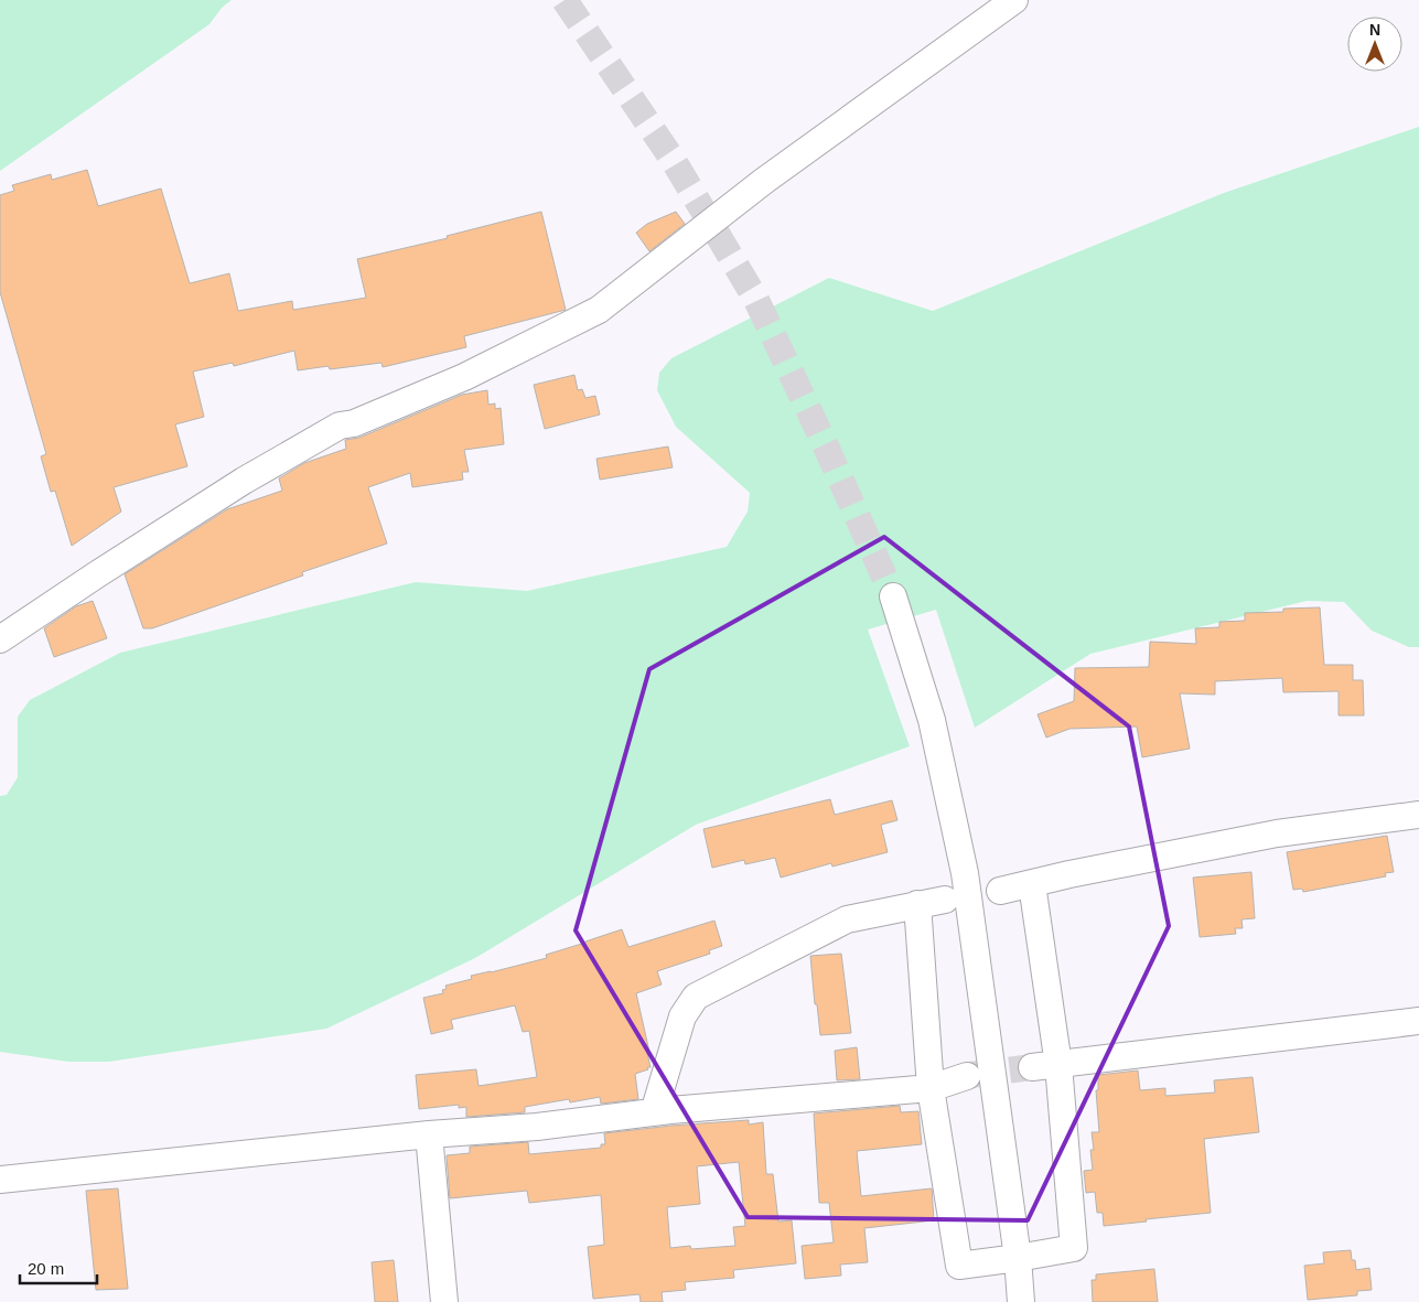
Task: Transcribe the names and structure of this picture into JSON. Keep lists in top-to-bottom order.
{
  "scale_bar": "20 m",
  "north": "top"
}
